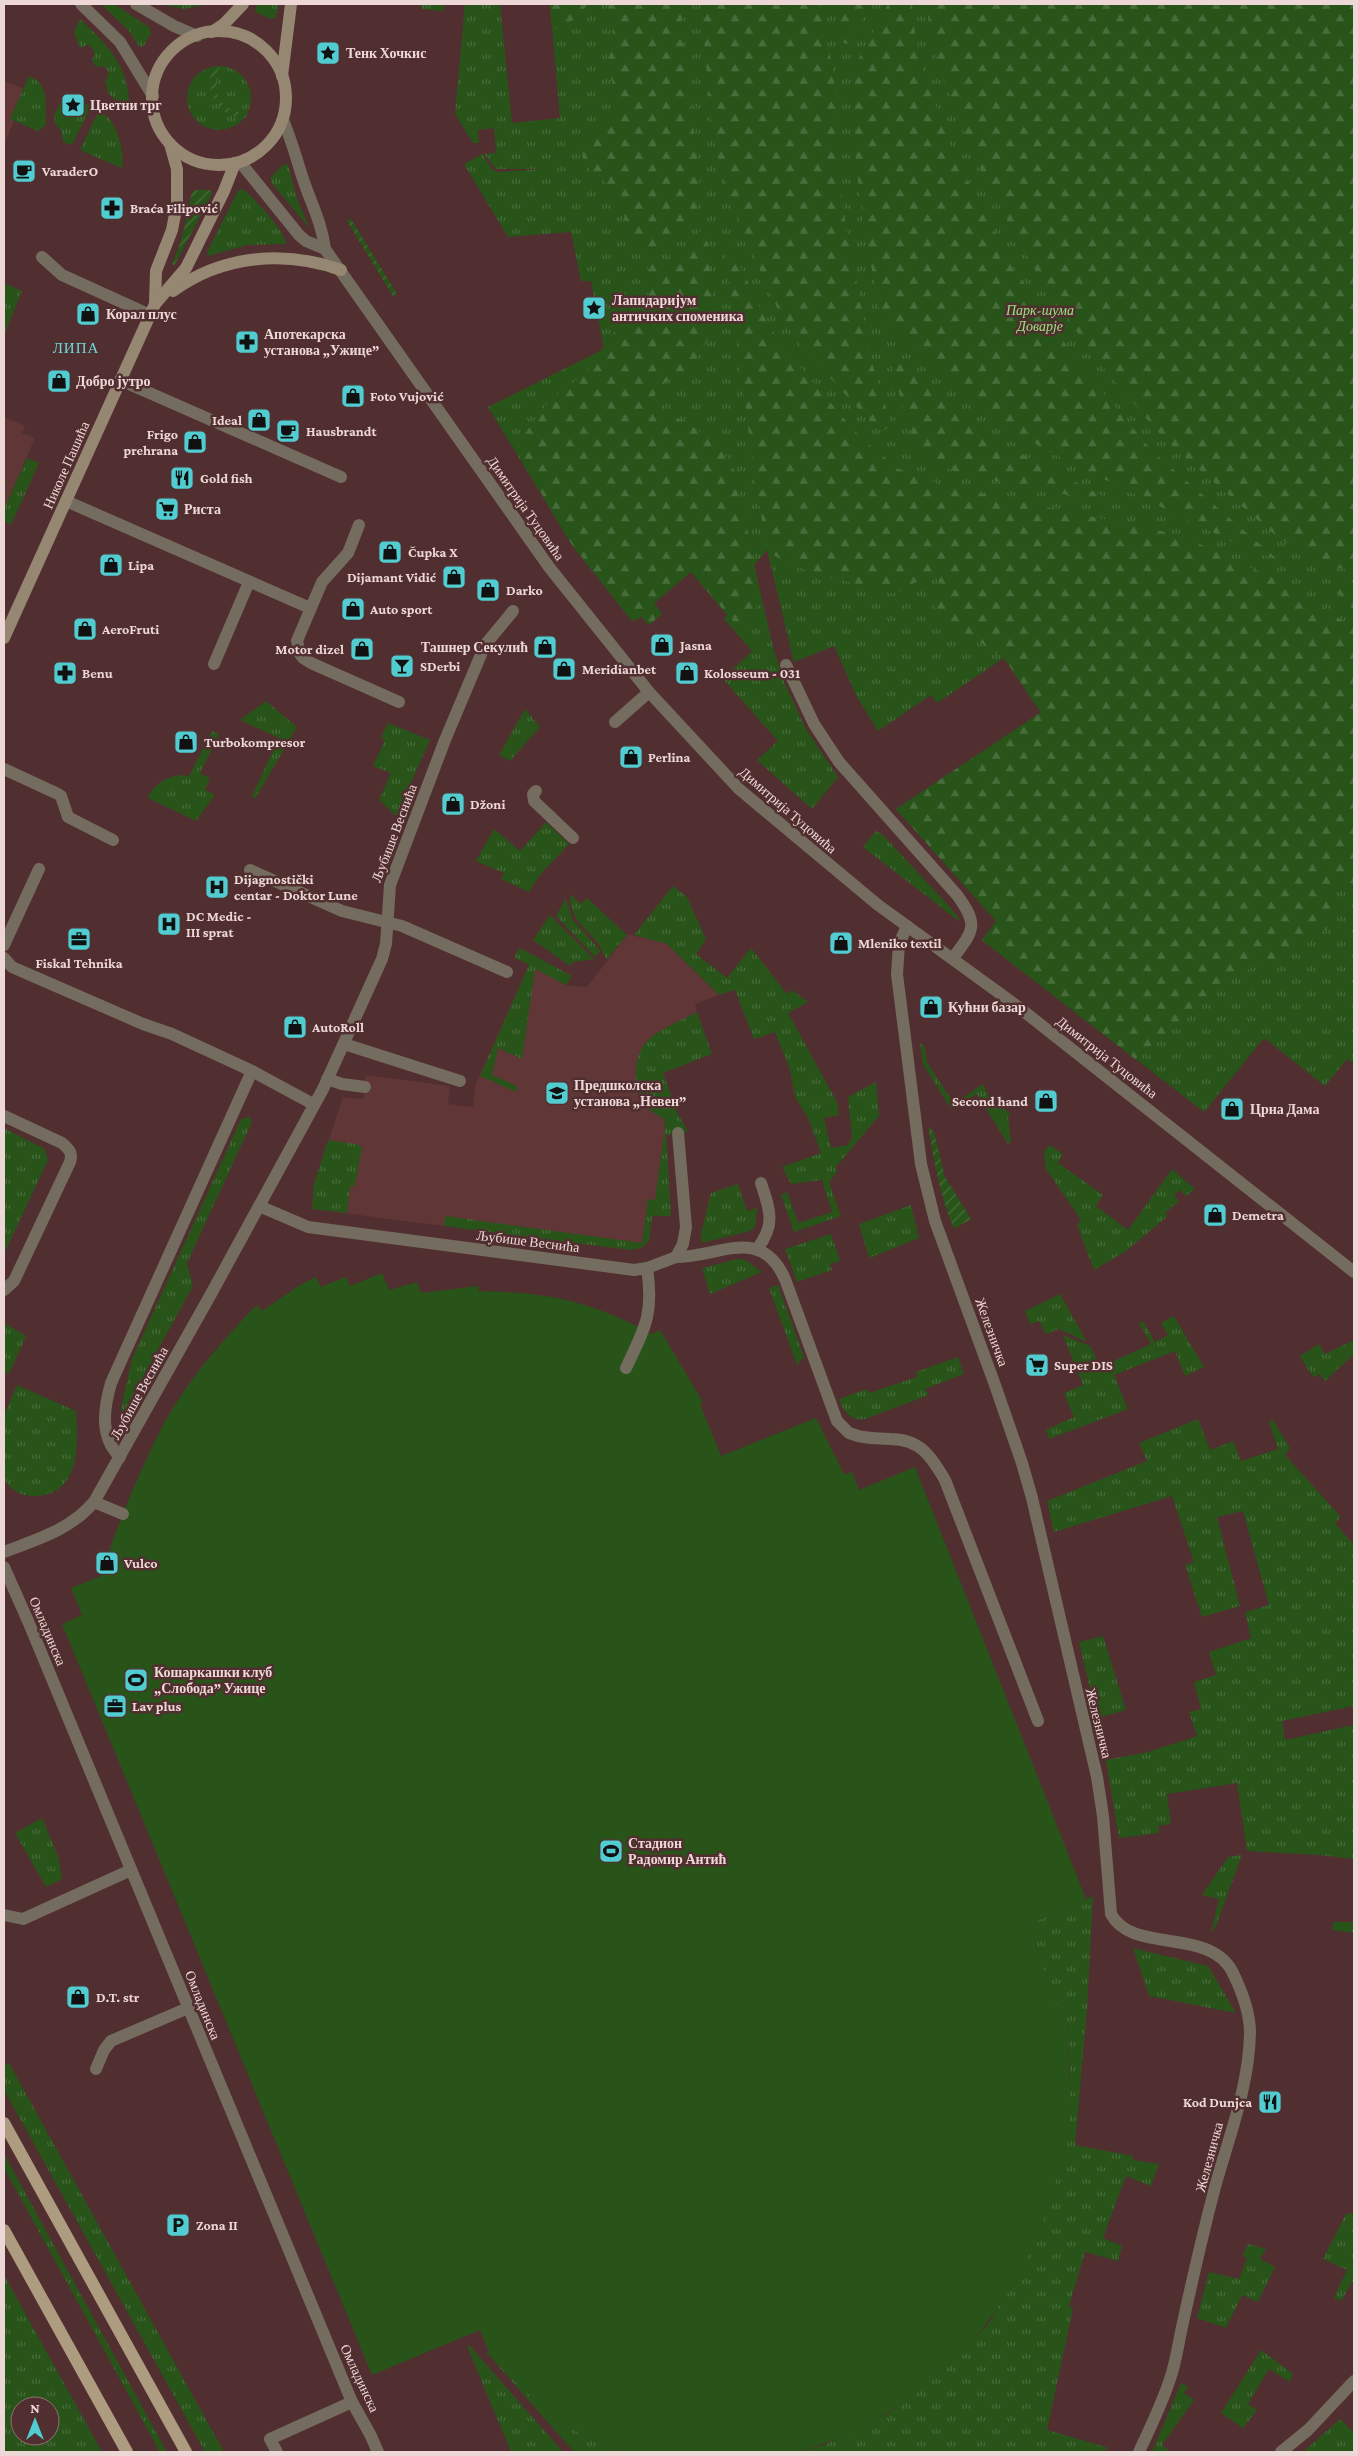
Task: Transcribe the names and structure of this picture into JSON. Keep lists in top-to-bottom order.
{
  "streets": {
    "main road": ["Николе Пашића"],
    "street": [
      "Димитрија Туцовића",
      "Љубише Веснића",
      "Железничка",
      "Омладинска"
    ]
  },
  "crossings": [
    ["Николе Пашића", "Димитрија Туцовића"],
    ["Димитрија Туцовића", "Железничка"]
  ],
  "districts": ["ЛИПА"],
  "parks": ["Парк-шума Доварје"],
  "places": {
    "place": ["Тенк Хочкис", "Цветни трг", "Лапидаријум античких споменика"],
    "cafe": ["VaraderO", "Hausbrandt"],
    "pharmacy": ["Braća Filipović", "Апотекарска установа „Ужице”", "Benu"],
    "shop": [
      "Корал плус",
      "Добро јутро",
      "Foto Vujović",
      "Ideal",
      "Frigo prehrana",
      "Čupka X",
      "Lipa",
      "Dijamant Vidić",
      "Darko",
      "Auto sport",
      "AeroFruti",
      "Jasna",
      "Ташнер Секулић",
      "Motor dizel",
      "Meridianbet",
      "Kolosseum - 031",
      "Turbokompresor",
      "Perlina",
      "Džoni",
      "Mleniko textil",
      "Кућни базар",
      "AutoRoll",
      "Second hand",
      "Црна Дама",
      "Demetra",
      "Vulco",
      "D.T. str"
    ],
    "restaurant": ["Gold fish", "Kod Dunjca"],
    "supermarket": ["Риста", "Super DIS"],
    "bar": ["SDerbi"],
    "hospital": ["Dijagnostički centar - Doktor Lune", "DC Medic - III sprat"],
    "office": ["Fiskal Tehnika", "Lav plus"],
    "school or university": ["Предшколска установа „Невен”"],
    "sports": ["Кошаркашки клуб „Слобода” Ужице", "Стадион Радомир Антић"],
    "parking": ["Zona II"]
  },
  "north": "top"
}
